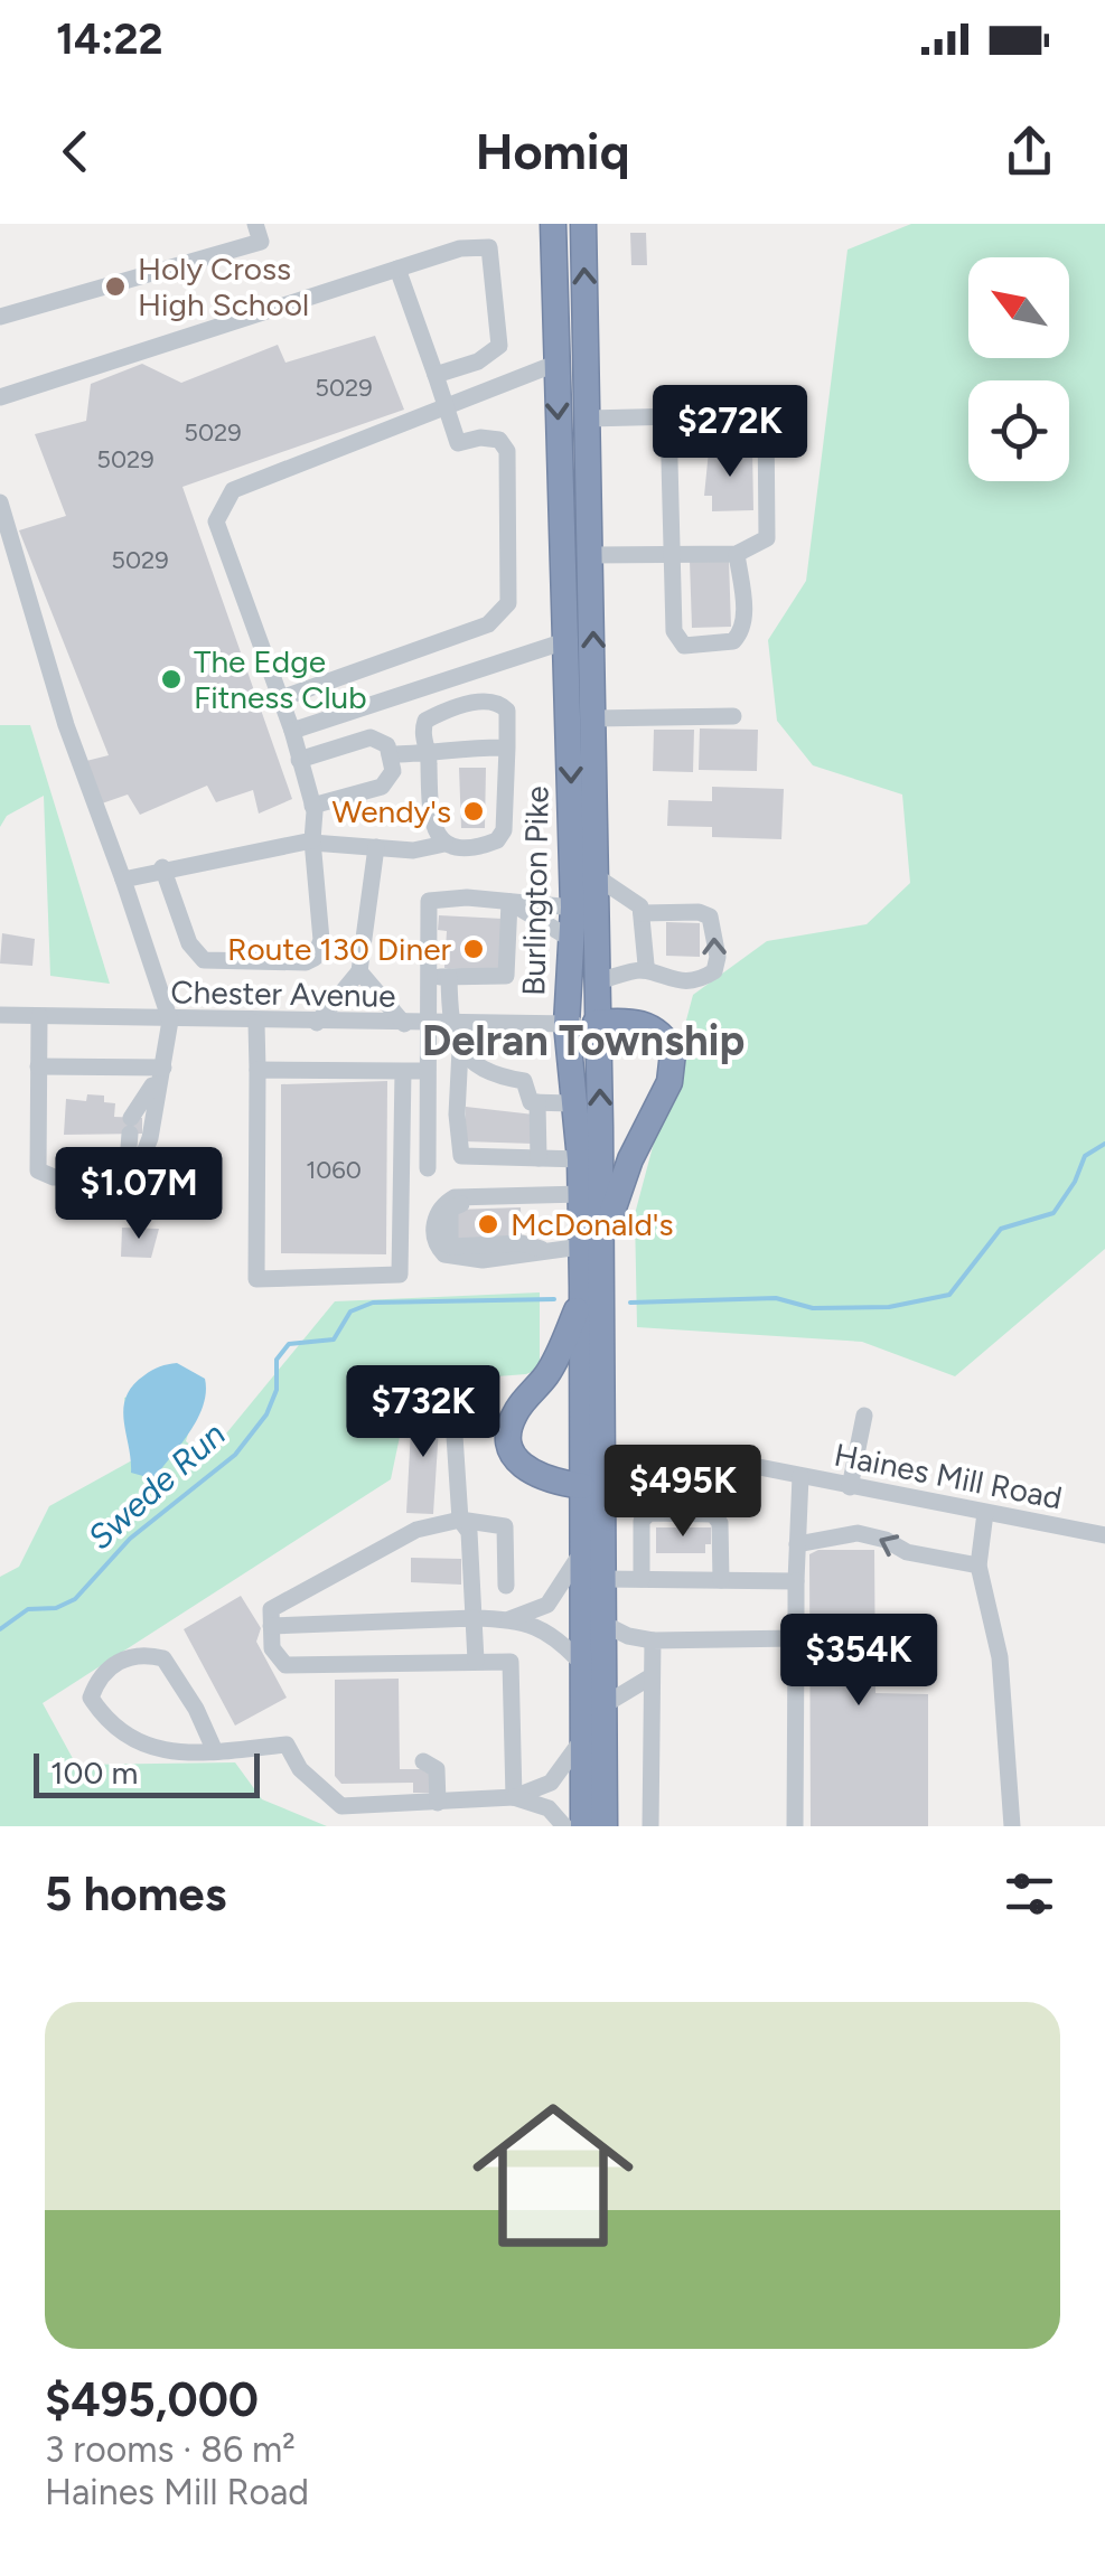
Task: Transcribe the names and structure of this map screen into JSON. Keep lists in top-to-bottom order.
{
  "streets": {
    "highway": ["Burlington Pike"],
    "street": ["Chester Avenue", "Haines Mill Road"]
  },
  "crossings": [
    ["Burlington Pike", "Chester Avenue"],
    ["Burlington Pike", "Haines Mill Road"]
  ],
  "districts": ["Delran Township"],
  "water": ["Swede Run"],
  "places": [
    "Holy Cross High School",
    "The Edge Fitness Club",
    "Wendy's",
    "Route 130 Diner",
    "McDonald's"
  ],
  "house_numbers": [
    "5029",
    "5029",
    "5029",
    "5029",
    "1060"
  ],
  "scale_bar": "100 m",
  "north": "top left",
  "page": {
    "status": "14:22",
    "header": "Homiq",
    "price": [
      "$272K",
      "$1.07M",
      "$732K",
      "$495K",
      "$354K"
    ],
    "scale": "100 m",
    "heading": "5 homes",
    "list": [
      {
        "name": "$495,000",
        "note": "3 rooms · 86 m² · Haines Mill Road"
      }
    ]
  }
}
